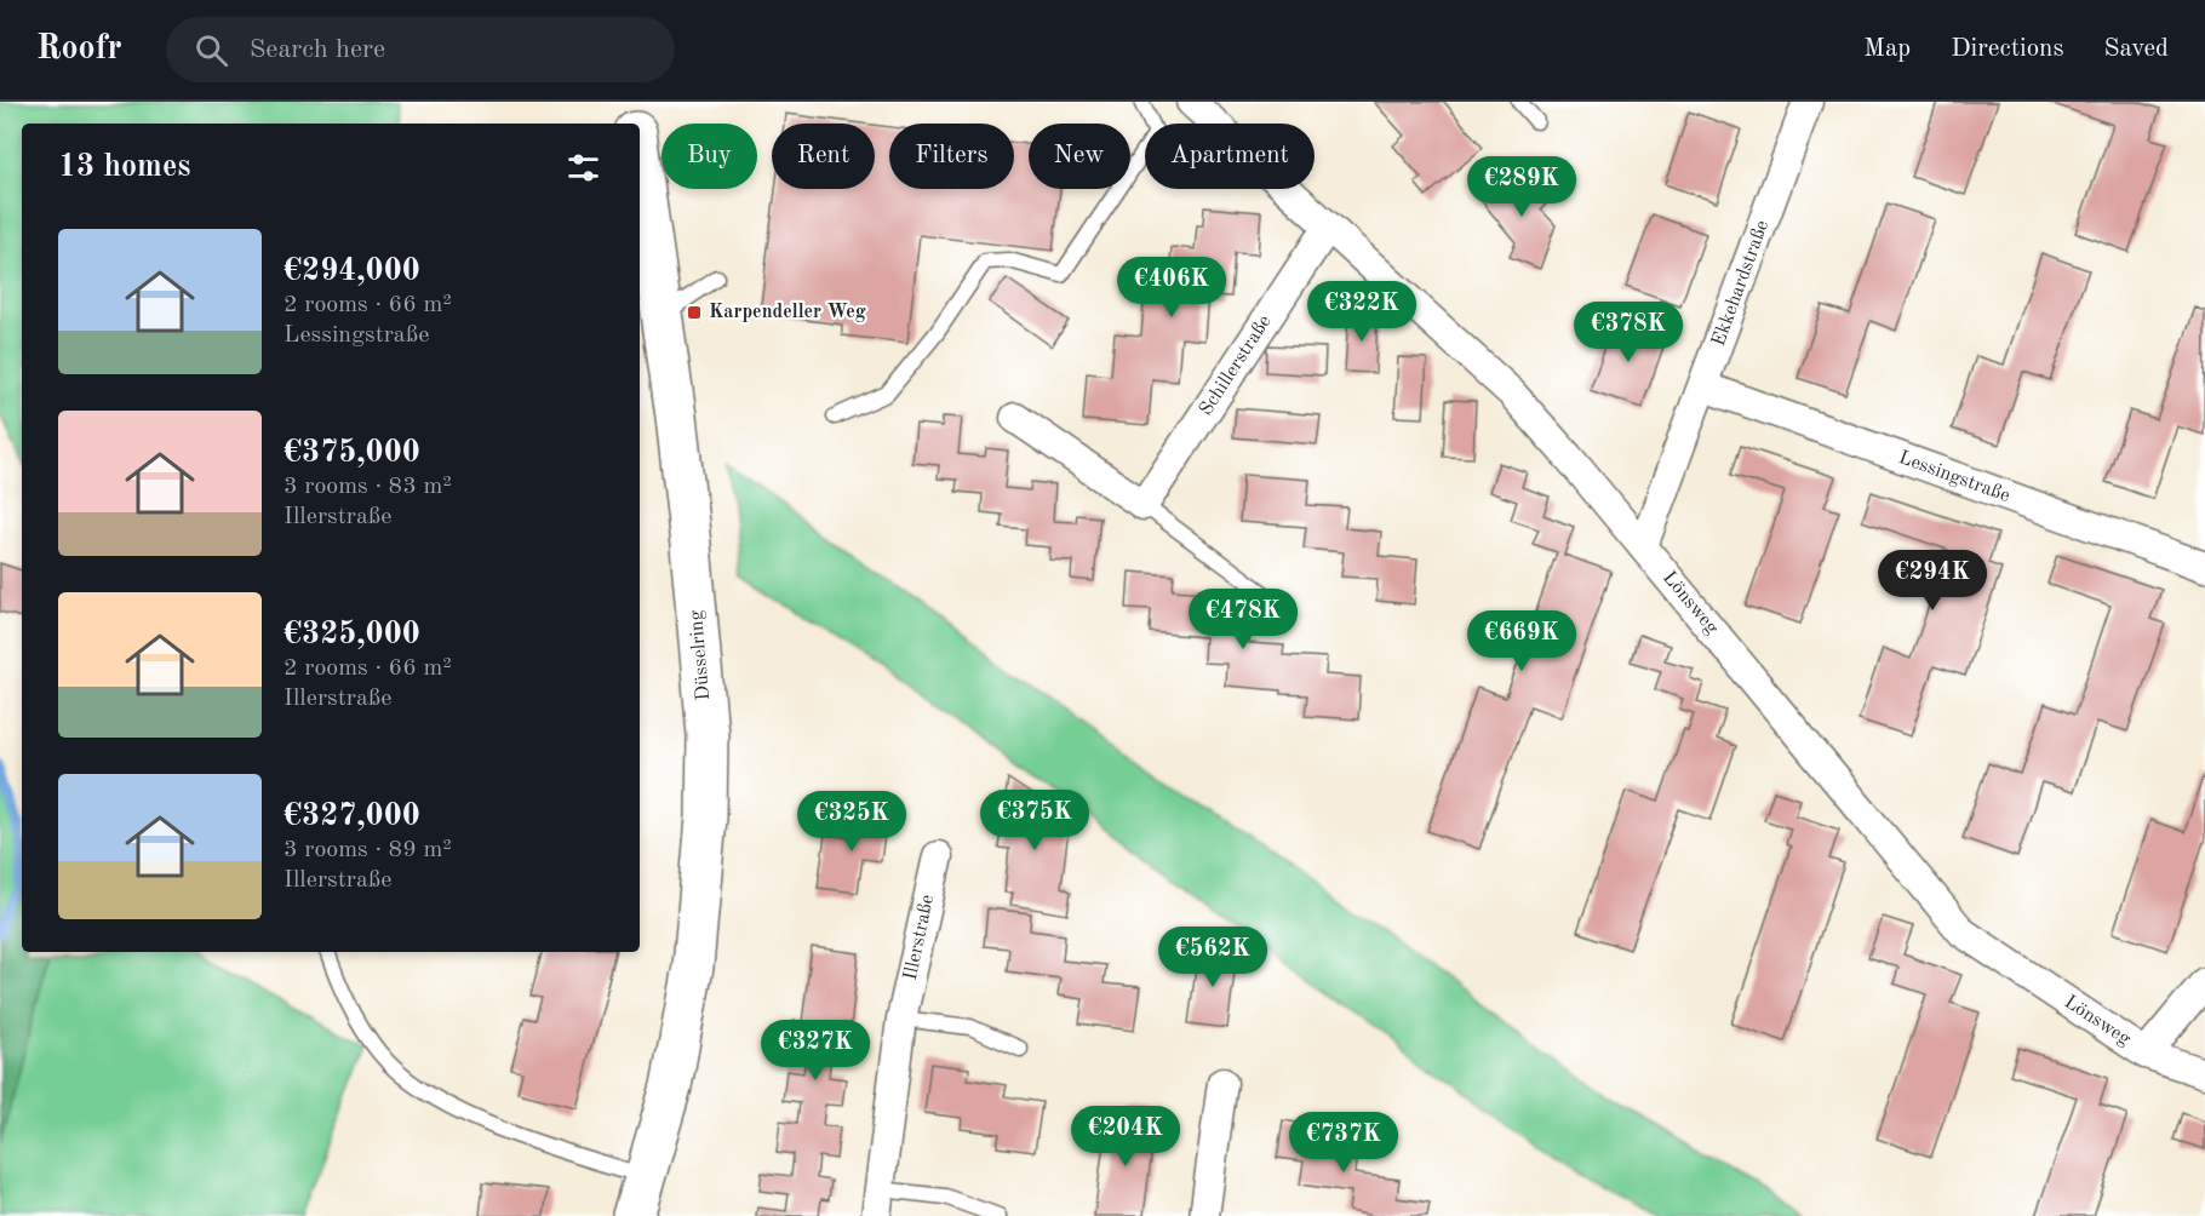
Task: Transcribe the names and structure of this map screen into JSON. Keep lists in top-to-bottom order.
{
  "streets": {
    "street": [
      "Ekkehardstraße",
      "Schillerstraße",
      "Lessingstraße",
      "Lönsweg",
      "Düsselring",
      "Illerstraße"
    ]
  },
  "crossings": [
    ["Ekkehardstraße", "Lessingstraße"],
    ["Ekkehardstraße", "Lönsweg"],
    ["Schillerstraße", "Lönsweg"]
  ],
  "places": {
    "transit": ["Karpendeller Weg"]
  },
  "page": {
    "header": "Roofr",
    "search": "Search here",
    "nav": ["Map", "Directions", "Saved"],
    "chip": [
      "Buy",
      "Rent",
      "Filters",
      "New",
      "Apartment"
    ],
    "heading": "13 homes",
    "price": [
      "€289K",
      "€406K",
      "€322K",
      "€378K",
      "€294K",
      "€478K",
      "€669K",
      "€375K",
      "€325K",
      "€562K",
      "€327K",
      "€204K",
      "€737K"
    ],
    "list": [
      {
        "name": "€294,000",
        "note": "2 rooms · 66 m² · Lessingstraße"
      },
      {
        "name": "€375,000",
        "note": "3 rooms · 83 m² · Illerstraße"
      },
      {
        "name": "€325,000",
        "note": "2 rooms · 66 m² · Illerstraße"
      },
      {
        "name": "€327,000",
        "note": "3 rooms · 89 m² · Illerstraße"
      }
    ]
  }
}
